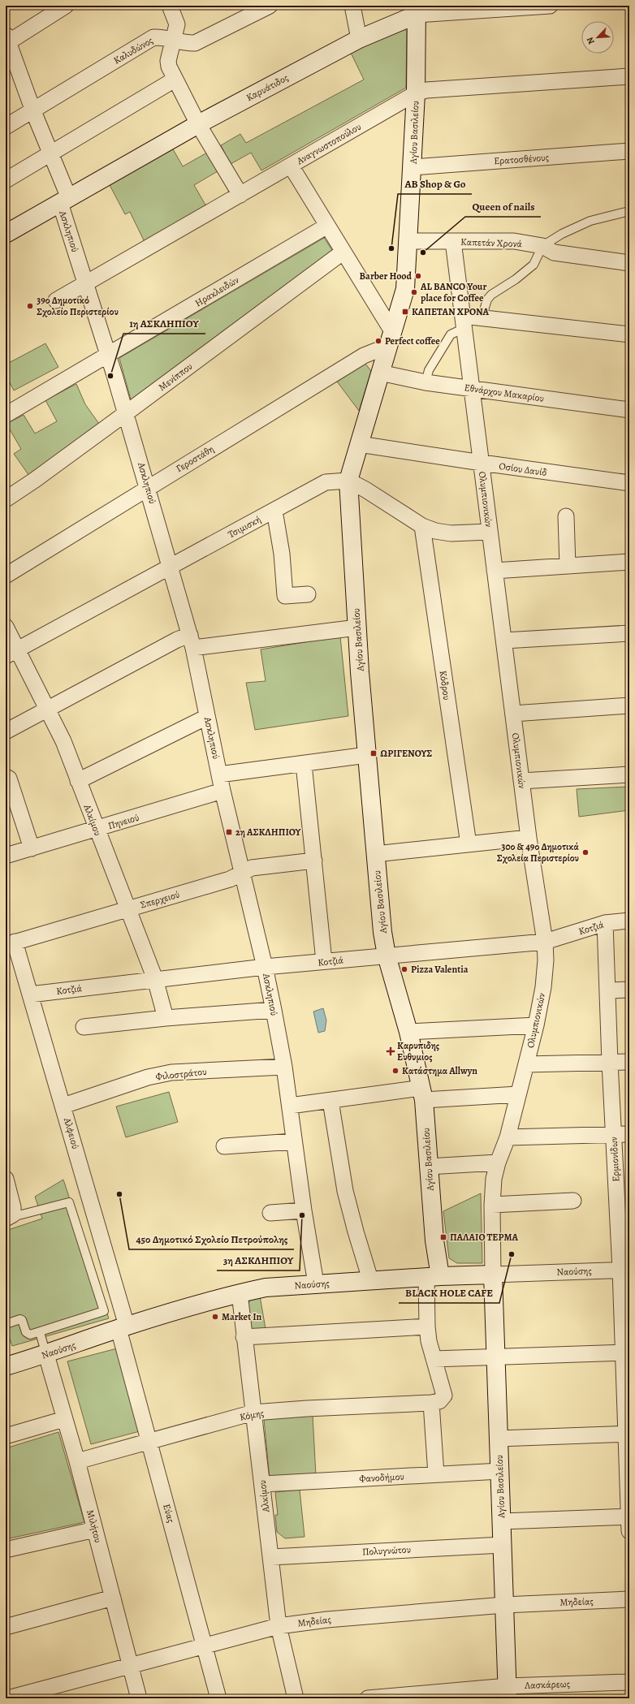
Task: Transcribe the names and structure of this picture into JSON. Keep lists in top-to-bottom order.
{
  "streets": {
    "street": [
      "Καλυδώνος",
      "Καρυάτιδος",
      "Αγίου Βασιλείου",
      "Αναγνωστοπούλου",
      "Ερατοσθένους",
      "Ασκληπιού",
      "Καπετάν Χρονά",
      "Ηρακλειδών",
      "Μενίππου",
      "Εθνάρχου Μακαρίου",
      "Γεροστάθη",
      "Οσίου Δαυίδ",
      "Ολυμπιονικών",
      "Τσιμισκή",
      "Κόδρου",
      "Αλκίμου",
      "Πηνειού",
      "Σπερχειού",
      "Κοτζιά",
      "Φιλοστράτου",
      "Αλφειού",
      "Ερμιονίδων",
      "Ναούσης",
      "Κόμης",
      "Φανοδήμου",
      "Εύας",
      "Μιλήτου",
      "Πολυγνώτου",
      "Μηδείας",
      "Λασκάρεως"
    ]
  },
  "crossings": [
    ["Καλυδώνος", "Ασκληπιού"],
    ["Καρυάτιδος", "Αγίου Βασιλείου"],
    ["Καρυάτιδος", "Ασκληπιού"],
    ["Αγίου Βασιλείου", "Αναγνωστοπούλου"],
    ["Αγίου Βασιλείου", "Ερατοσθένους"],
    ["Αγίου Βασιλείου", "Καπετάν Χρονά"],
    ["Αγίου Βασιλείου", "Εθνάρχου Μακαρίου"],
    ["Αγίου Βασιλείου", "Γεροστάθη"],
    ["Αγίου Βασιλείου", "Οσίου Δαυίδ"],
    ["Αγίου Βασιλείου", "Ολυμπιονικών"],
    ["Αγίου Βασιλείου", "Τσιμισκή"],
    ["Αγίου Βασιλείου", "Κοτζιά"],
    ["Αγίου Βασιλείου", "Ναούσης"],
    ["Αγίου Βασιλείου", "Φανοδήμου"],
    ["Αγίου Βασιλείου", "Πολυγνώτου"],
    ["Αγίου Βασιλείου", "Μηδείας"],
    ["Αγίου Βασιλείου", "Λασκάρεως"],
    ["Αναγνωστοπούλου", "Ασκληπιού"],
    ["Ασκληπιού", "Ηρακλειδών"],
    ["Ασκληπιού", "Μενίππου"],
    ["Ασκληπιού", "Γεροστάθη"],
    ["Ασκληπιού", "Τσιμισκή"],
    ["Ασκληπιού", "Πηνειού"],
    ["Ασκληπιού", "Σπερχειού"],
    ["Ασκληπιού", "Κοτζιά"],
    ["Ασκληπιού", "Φιλοστράτου"],
    ["Ασκληπιού", "Ναούσης"],
    ["Καπετάν Χρονά", "Ολυμπιονικών"],
    ["Εθνάρχου Μακαρίου", "Ολυμπιονικών"],
    ["Οσίου Δαυίδ", "Ολυμπιονικών"],
    ["Ολυμπιονικών", "Κοτζιά"],
    ["Ολυμπιονικών", "Ναούσης"],
    ["Τσιμισκή", "Αλκίμου"],
    ["Αλκίμου", "Πηνειού"],
    ["Αλκίμου", "Σπερχειού"],
    ["Αλκίμου", "Κοτζιά"],
    ["Αλκίμου", "Ναούσης"],
    ["Αλκίμου", "Κόμης"],
    ["Αλκίμου", "Φανοδήμου"],
    ["Αλκίμου", "Πολυγνώτου"],
    ["Αλκίμου", "Μηδείας"],
    ["Σπερχειού", "Αλφειού"],
    ["Κοτζιά", "Αλφειού"],
    ["Κοτζιά", "Ερμιονίδων"],
    ["Φιλοστράτου", "Αλφειού"],
    ["Αλφειού", "Ναούσης"],
    ["Αλφειού", "Εύας"],
    ["Ερμιονίδων", "Ναούσης"],
    ["Ναούσης", "Εύας"],
    ["Ναούσης", "Μιλήτου"],
    ["Κόμης", "Εύας"],
    ["Κόμης", "Μιλήτου"],
    ["Εύας", "Μηδείας"],
    ["Μιλήτου", "Μηδείας"]
  ],
  "places": {
    "other": [
      "AB Shop & Go",
      "Queen of nails",
      "Barber Hood",
      "AL BANCO Your place for Coffee",
      "39ο Δημοτικό Σχολείο Περιστερίου",
      "Perfect coffee",
      "1η ΑΣΚΛΗΠΙΟΥ",
      "30ο & 49ο Δημοτικά Σχολεία Περιστερίου",
      "Pizza Valentia",
      "Κατάστημα Allwyn",
      "45ο Δημοτικό Σχολείο Πετρούπολης",
      "3η ΑΣΚΛΗΠΙΟΥ",
      "BLACK HOLE CAFE",
      "Market In"
    ],
    "transit": [
      "ΚΑΠΕΤΑΝ ΧΡΟΝΑ",
      "ΩΡΙΓΕΝΟΥΣ",
      "2η ΑΣΚΛΗΠΙΟΥ",
      "ΠΑΛΑΙΟ ΤΕΡΜΑ"
    ],
    "health": ["Καρυπιδης Ευθυμιος"]
  },
  "north": "bottom left"
}
